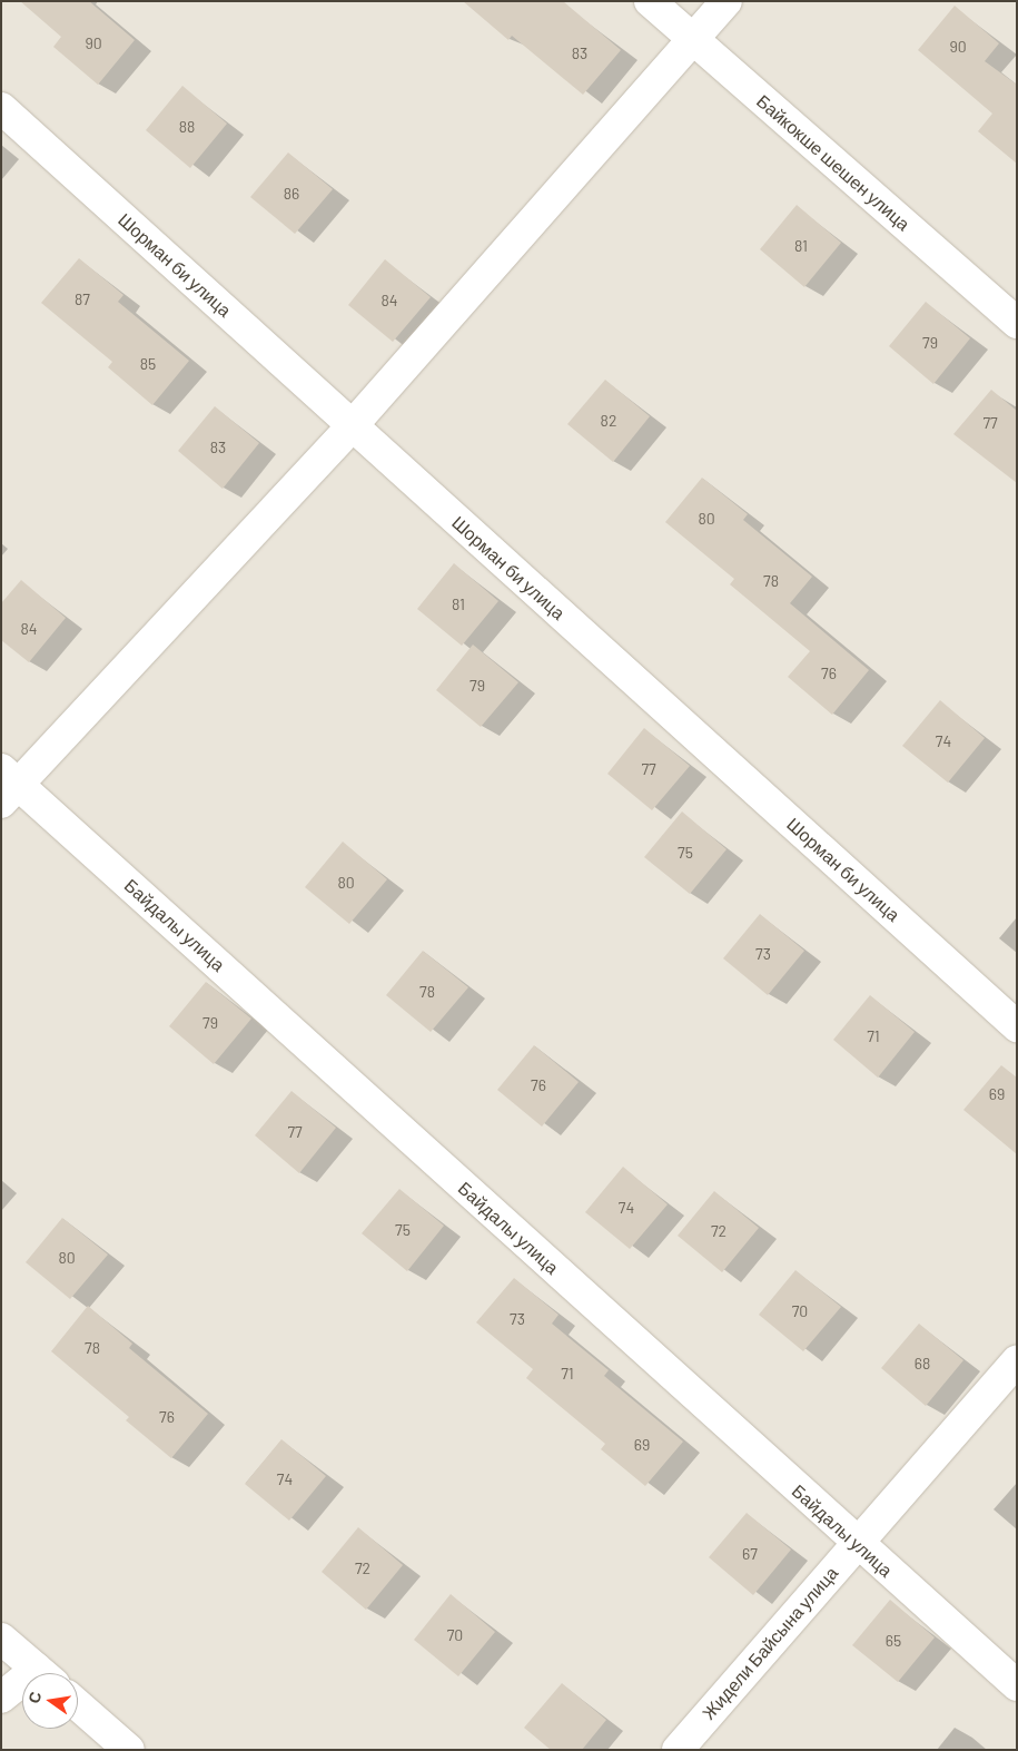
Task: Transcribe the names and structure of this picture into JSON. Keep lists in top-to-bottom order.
{
  "streets": {
    "street": [
      "Байкокше шешен улица",
      "Шорман би улица",
      "Байдалы улица",
      "Жидели Байсына улица"
    ]
  },
  "crossings": [
    ["Байдалы улица", "Жидели Байсына улица"]
  ],
  "house_numbers": [
    "90",
    "90",
    "83",
    "88",
    "86",
    "81",
    "87",
    "84",
    "79",
    "85",
    "82",
    "77",
    "83",
    "80",
    "78",
    "81",
    "84",
    "76",
    "79",
    "74",
    "77",
    "75",
    "80",
    "73",
    "78",
    "79",
    "71",
    "76",
    "69",
    "77",
    "74",
    "75",
    "72",
    "80",
    "70",
    "73",
    "78",
    "68",
    "71",
    "76",
    "69",
    "74",
    "67",
    "72",
    "70",
    "65"
  ],
  "north": "left"
}
